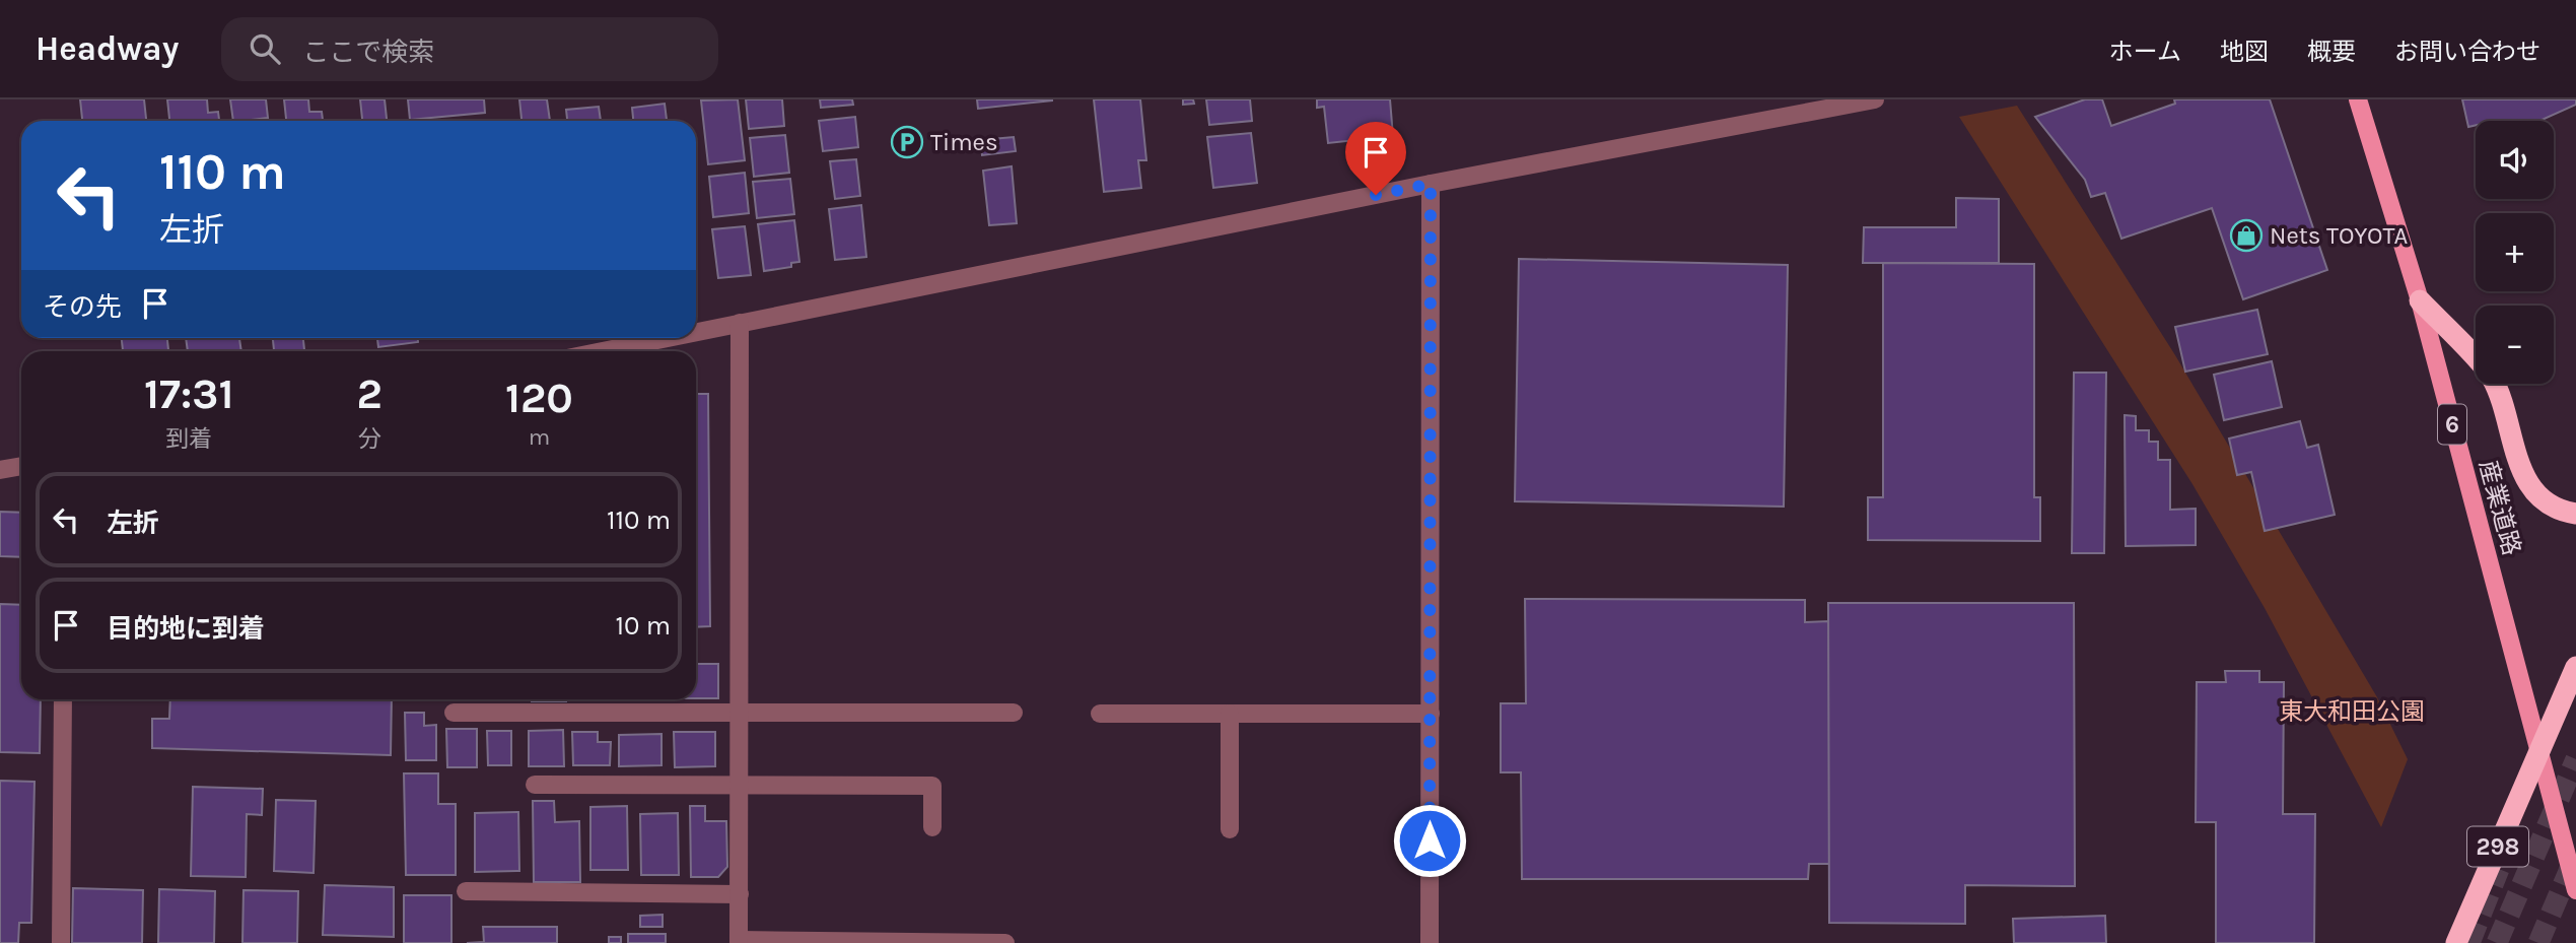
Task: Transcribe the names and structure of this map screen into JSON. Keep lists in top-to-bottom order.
{
  "streets": {
    "highway": ["298"],
    "main road": ["6", "産業道路"]
  },
  "crossings": [
    ["産業道路", "298"]
  ],
  "parks": ["東大和田公園"],
  "places": {
    "parking": ["Times"],
    "shop": ["Nets TOYOTA"]
  },
  "page": {
    "header": "Headway",
    "search": "ここで検索",
    "nav": [
      "ホーム",
      "地図",
      "概要",
      "お問い合わせ"
    ],
    "map_buttons": ["+", "−"],
    "turn": ["110 m", "左折"],
    "then": "その先",
    "eta": [
      "17:31",
      "到着",
      "2",
      "分",
      "120",
      "m"
    ],
    "list": [
      {
        "name": "左折",
        "value": "110 m"
      },
      {
        "name": "目的地に到着",
        "value": "10 m"
      }
    ]
  }
}
